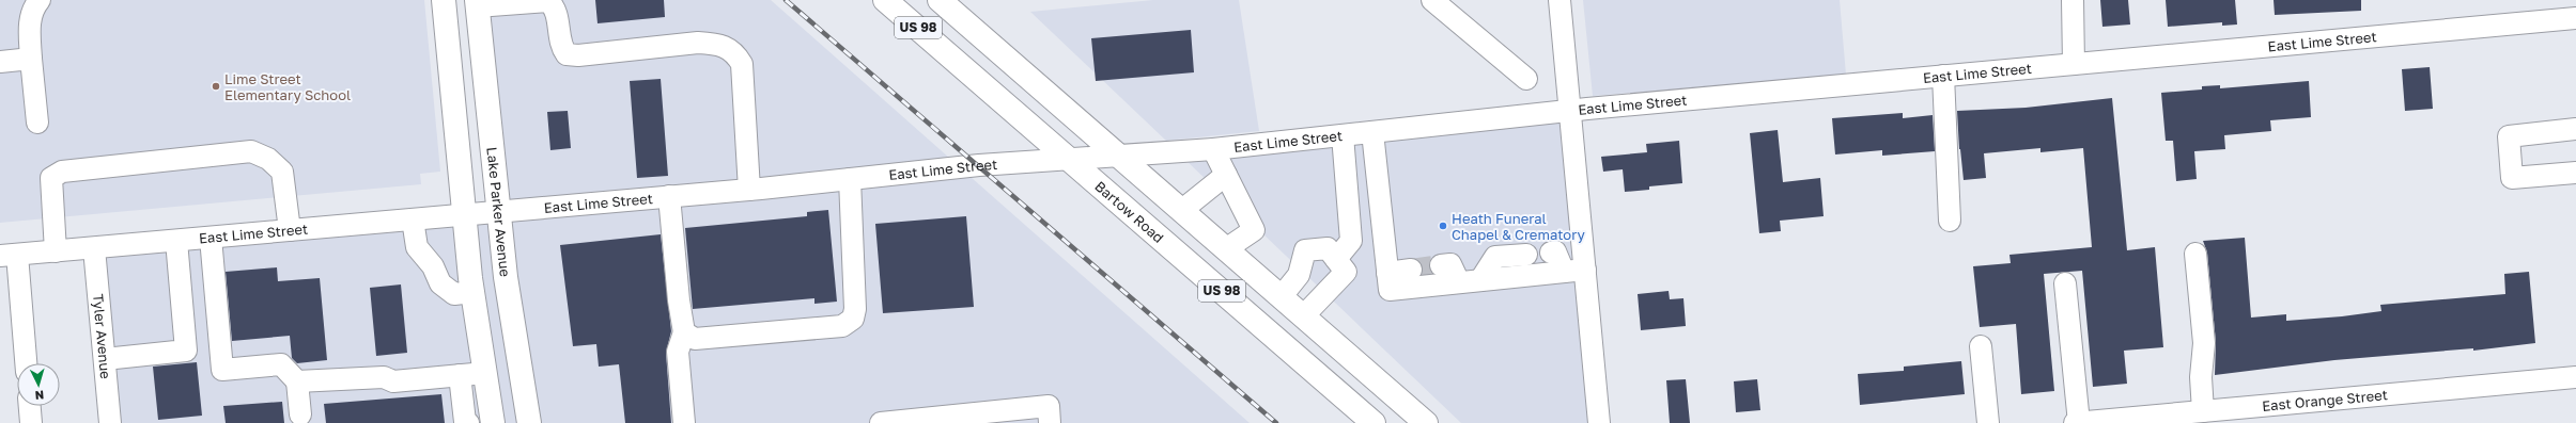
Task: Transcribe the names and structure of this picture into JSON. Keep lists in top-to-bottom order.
{
  "streets": {
    "main road": ["US 98", "Bartow Road", "Lake Parker Avenue"],
    "street": ["East Lime Street", "Tyler Avenue", "East Orange Street"]
  },
  "crossings": [
    ["US 98", "East Lime Street"],
    ["East Lime Street", "Bartow Road"],
    ["East Lime Street", "Lake Parker Avenue"],
    ["East Lime Street", "Tyler Avenue"]
  ],
  "places": ["Lime Street Elementary School", "Heath Funeral Chapel & Crematory"],
  "north": "bottom"
}
